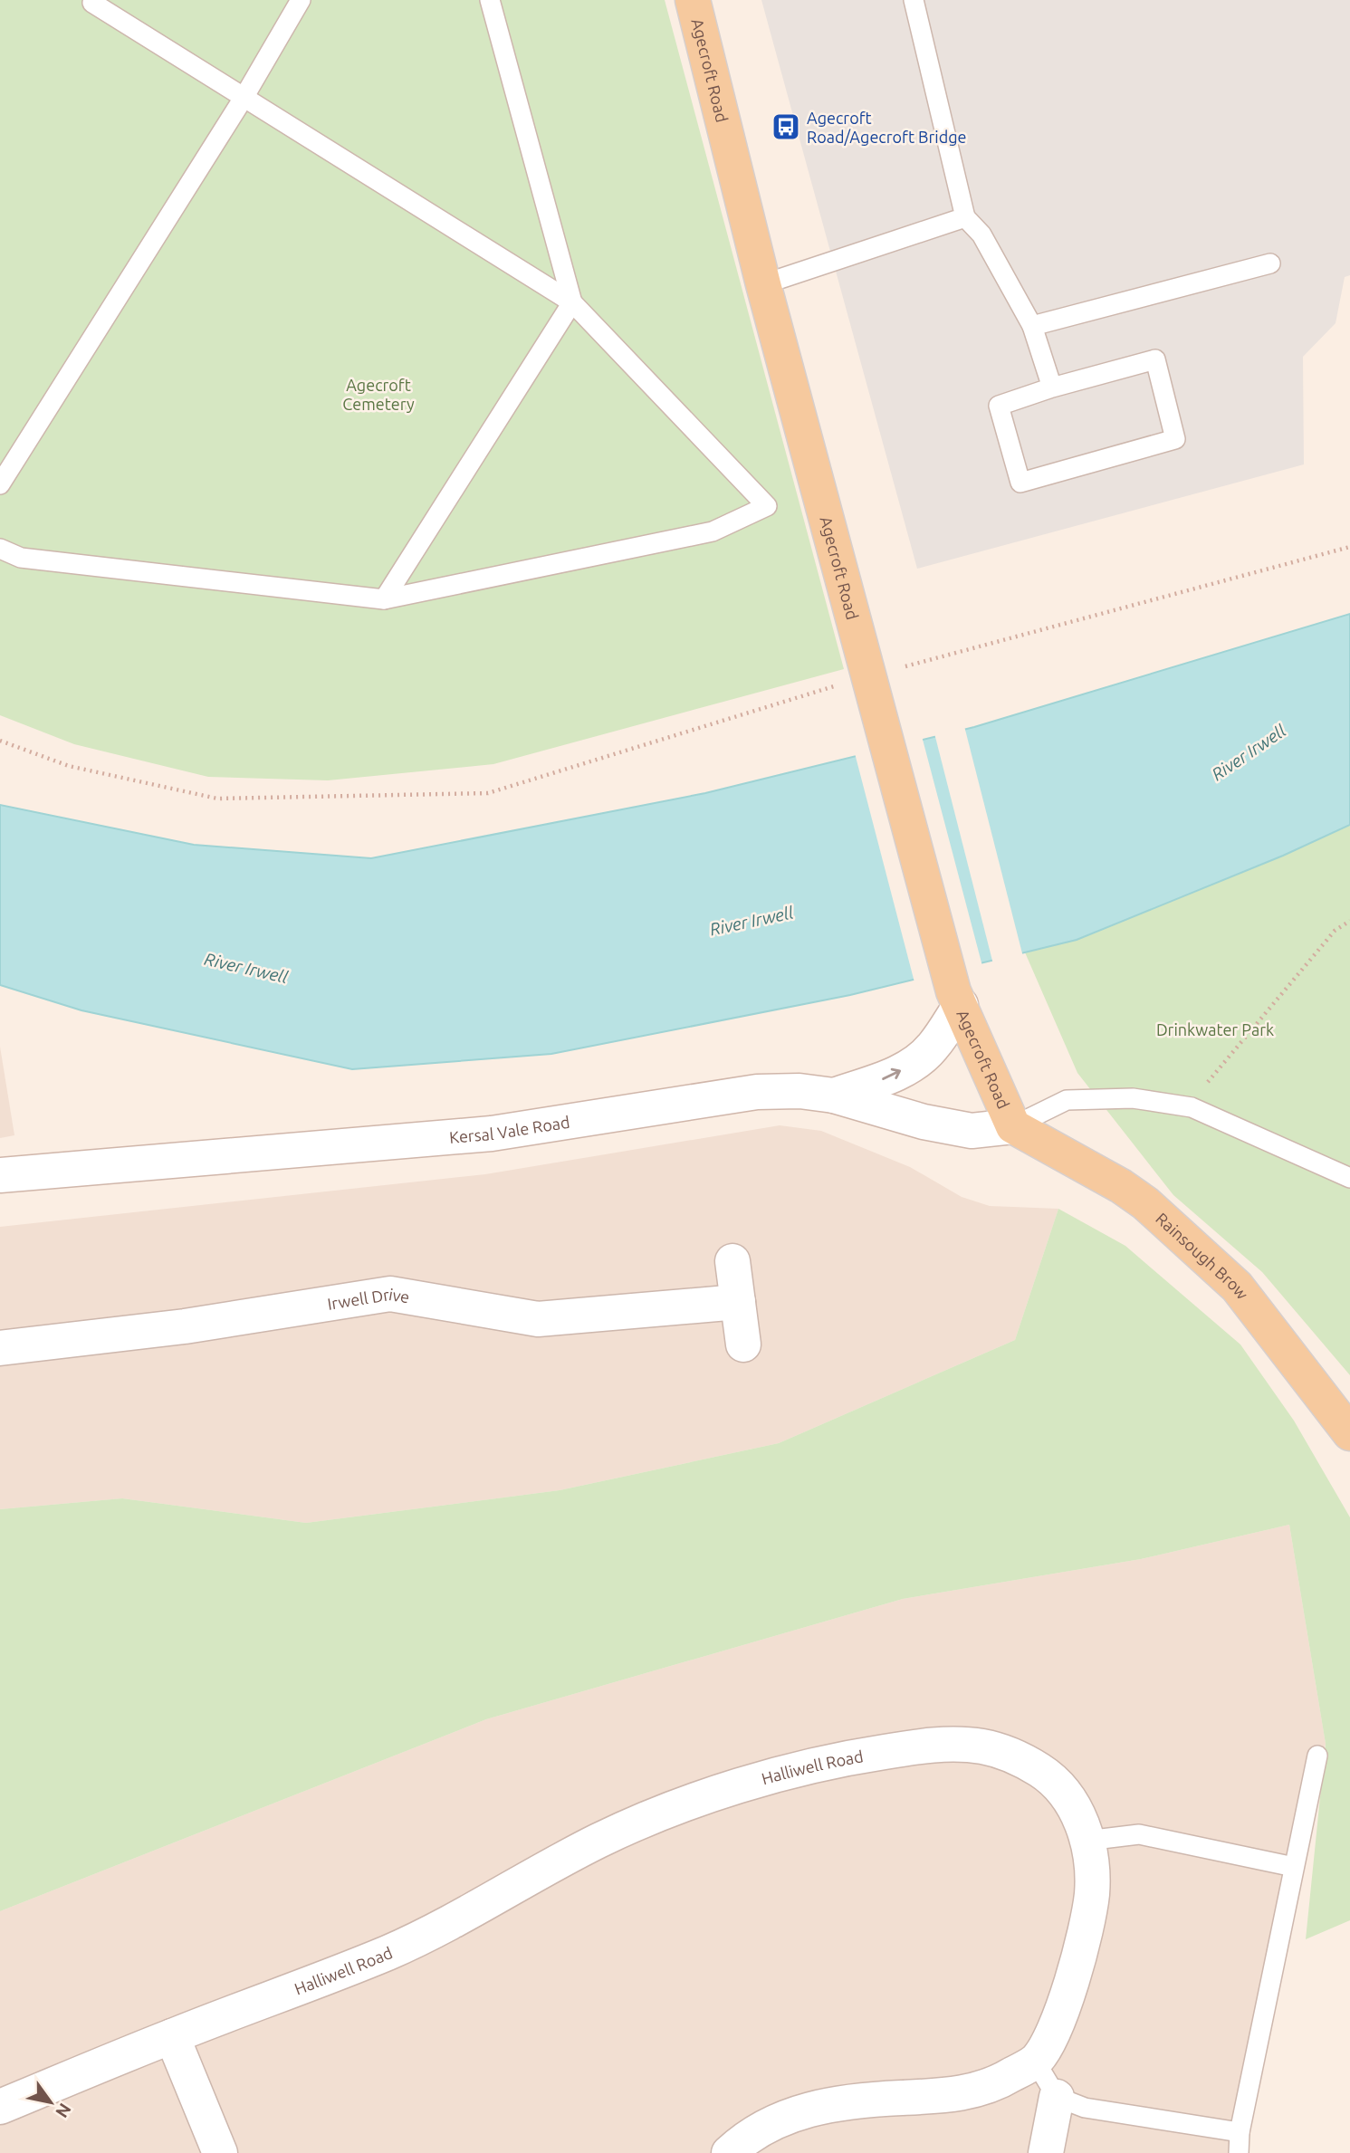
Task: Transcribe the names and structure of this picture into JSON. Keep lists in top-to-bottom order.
{
  "streets": {
    "main road": ["Agecroft Road", "Rainsough Brow"],
    "street": ["Kersal Vale Road", "Irwell Drive", "Halliwell Road"]
  },
  "crossings": [
    ["Agecroft Road", "Kersal Vale Road"],
    ["Agecroft Road", "Rainsough Brow"],
    ["Kersal Vale Road", "Rainsough Brow"]
  ],
  "water": ["River Irwell"],
  "parks": ["Agecroft Cemetery", "Drinkwater Park"],
  "places": {
    "bus stop": ["Agecroft Road/Agecroft Bridge"]
  },
  "north": "bottom right"
}
